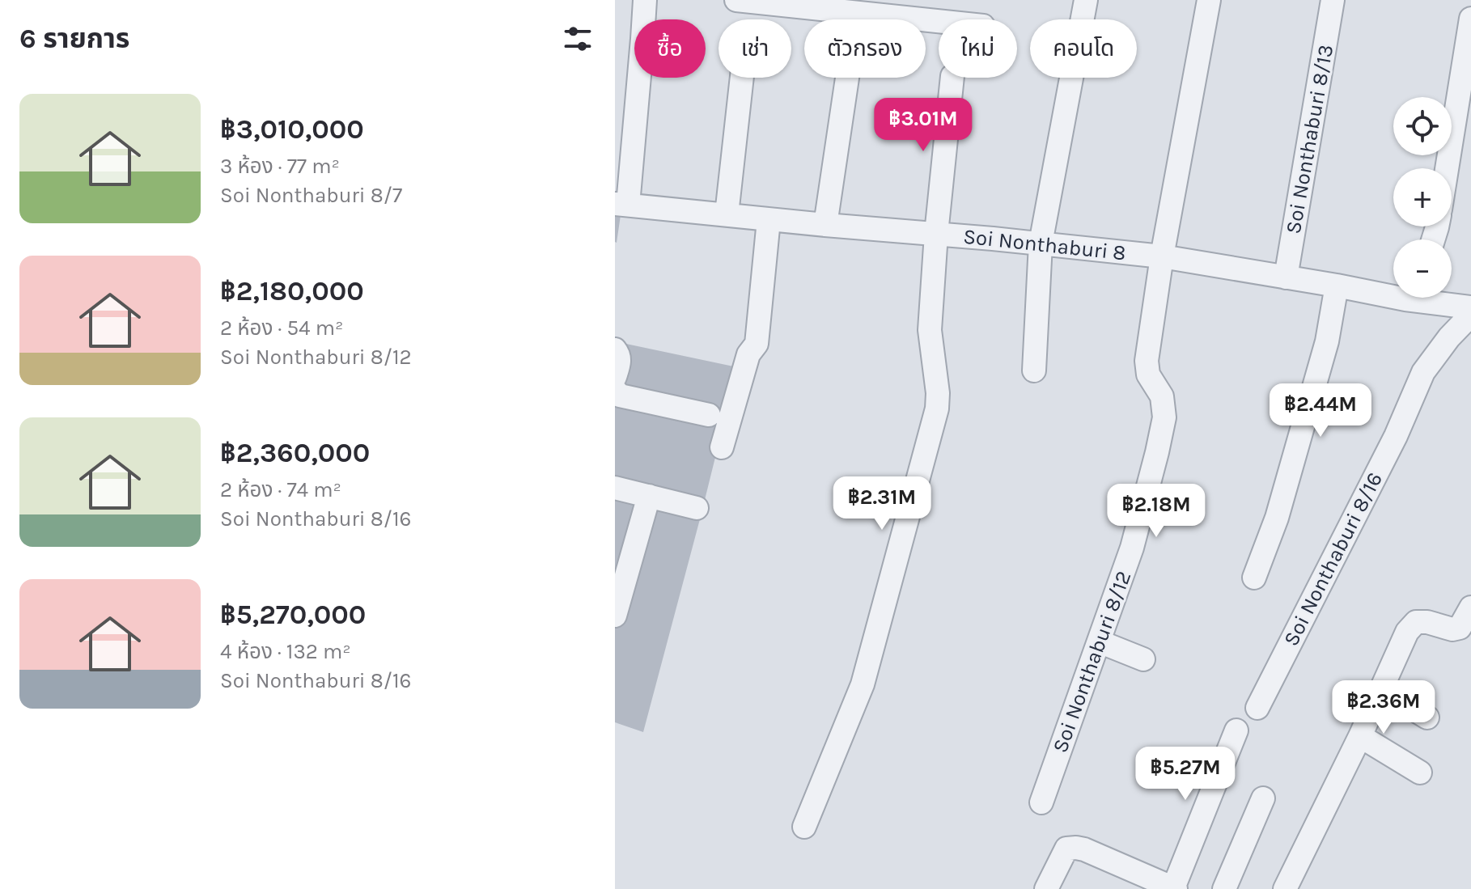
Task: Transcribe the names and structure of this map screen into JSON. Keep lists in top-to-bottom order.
{
  "streets": {
    "street": [
      "Soi Nonthaburi 8/13",
      "Soi Nonthaburi 8",
      "Soi Nonthaburi 8/16",
      "Soi Nonthaburi 8/12"
    ]
  },
  "crossings": [
    ["Soi Nonthaburi 8/13", "Soi Nonthaburi 8"],
    ["Soi Nonthaburi 8", "Soi Nonthaburi 8/12"]
  ],
  "page": {
    "heading": "6 รายการ",
    "chip": [
      "ซื้อ",
      "เช่า",
      "ตัวกรอง",
      "ใหม่",
      "คอนโด"
    ],
    "list": [
      {
        "name": "฿3,010,000",
        "note": "3 ห้อง · 77 m² · Soi Nonthaburi 8/7"
      },
      {
        "name": "฿2,180,000",
        "note": "2 ห้อง · 54 m² · Soi Nonthaburi 8/12"
      },
      {
        "name": "฿2,360,000",
        "note": "2 ห้อง · 74 m² · Soi Nonthaburi 8/16"
      },
      {
        "name": "฿5,270,000",
        "note": "4 ห้อง · 132 m² · Soi Nonthaburi 8/16"
      }
    ],
    "map_buttons": ["+", "−"],
    "price": [
      "฿3.01M",
      "฿2.44M",
      "฿2.31M",
      "฿2.18M",
      "฿2.36M",
      "฿5.27M"
    ]
  }
}
